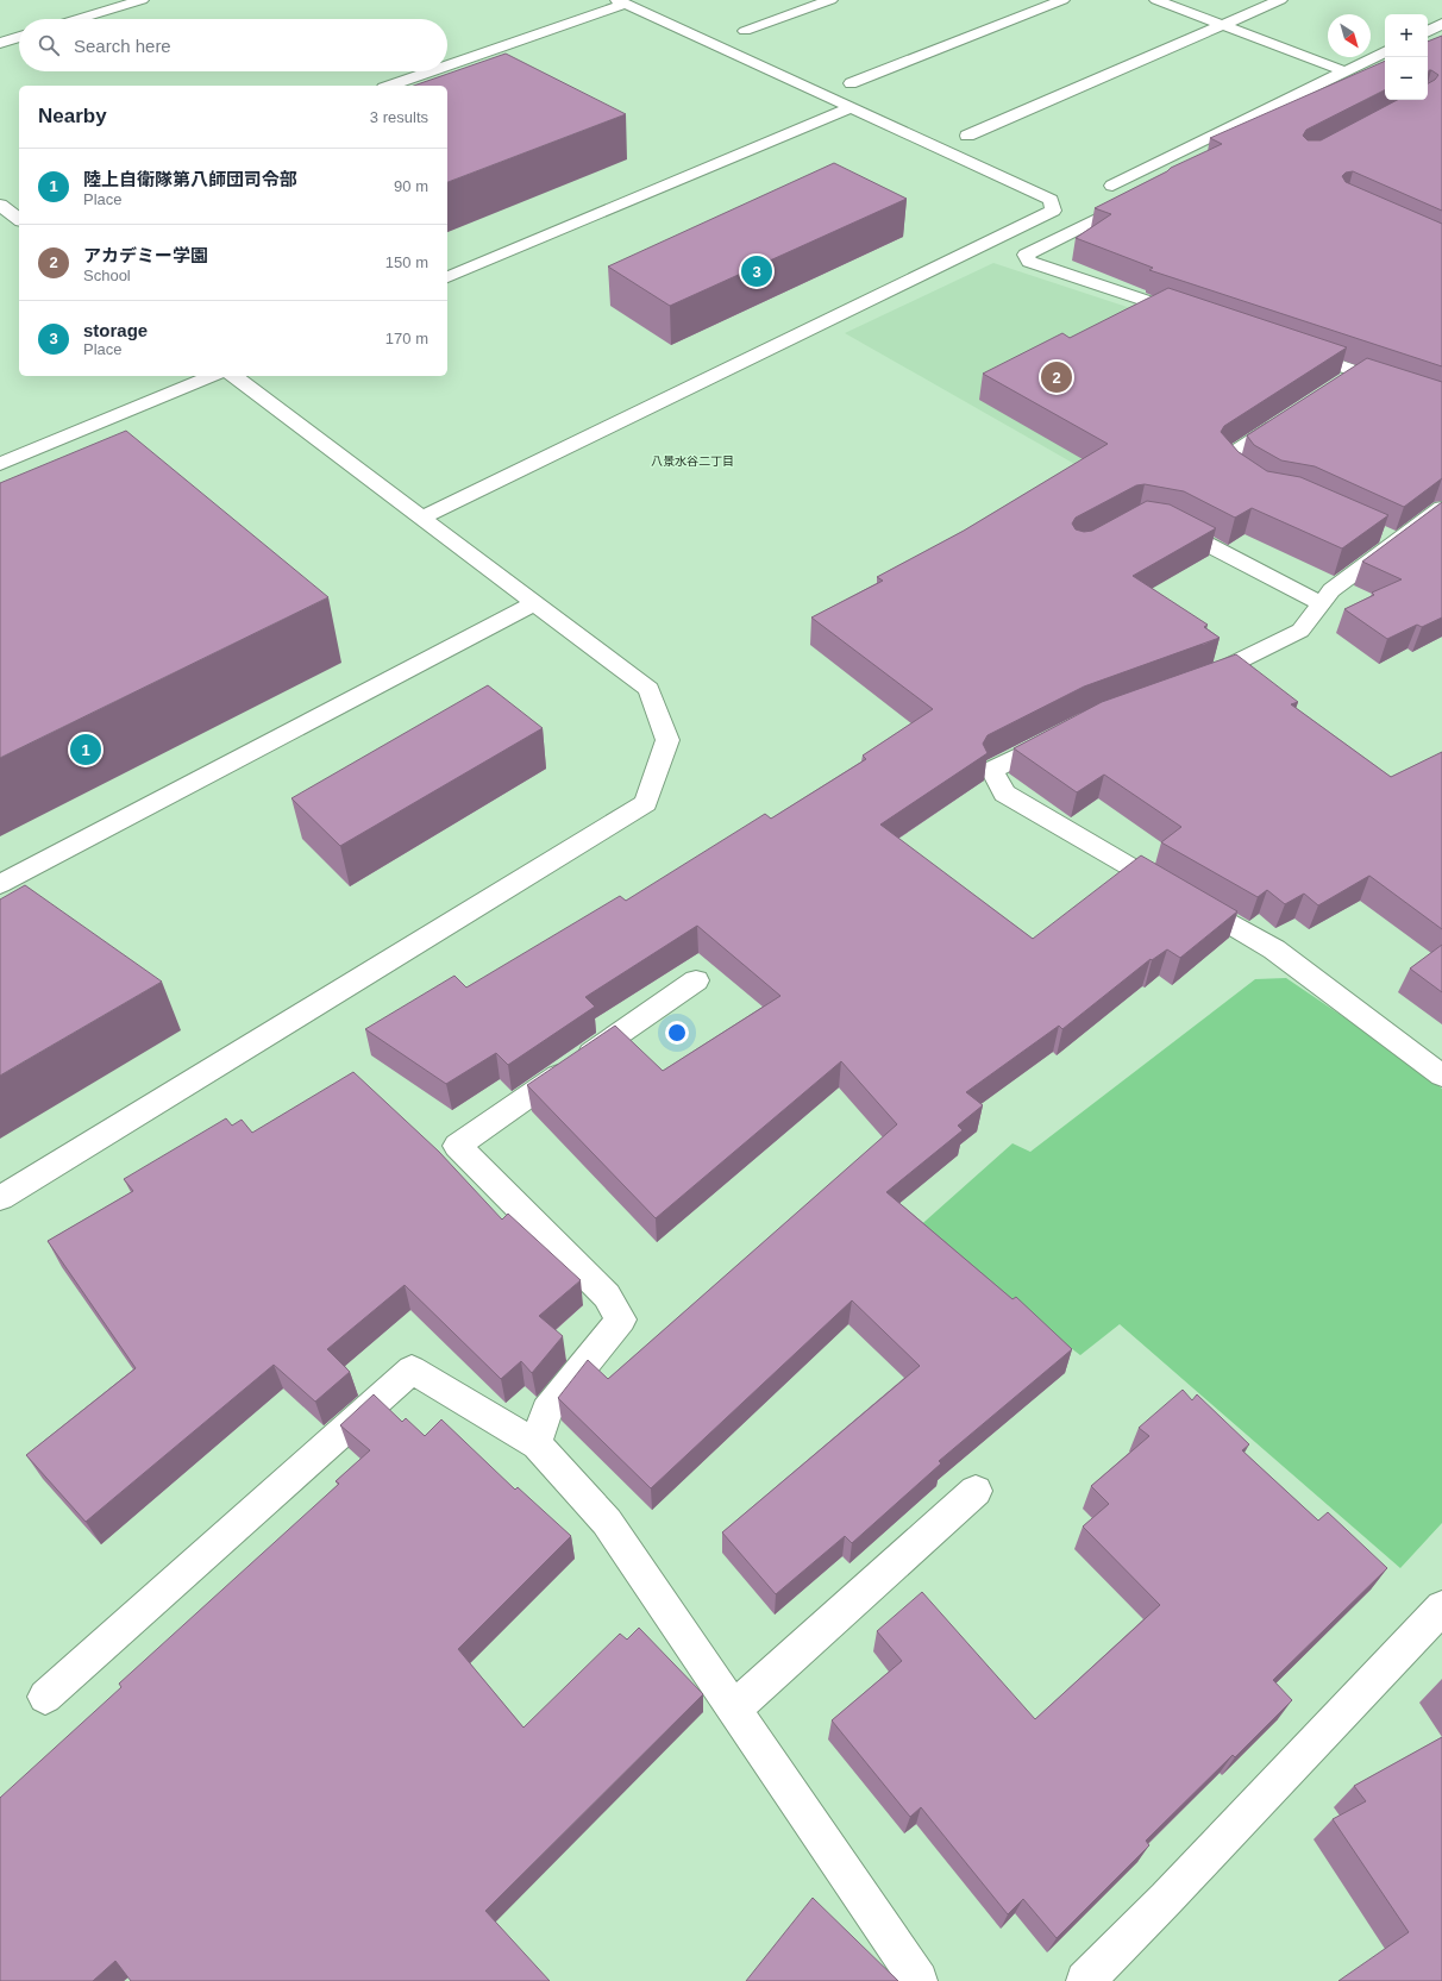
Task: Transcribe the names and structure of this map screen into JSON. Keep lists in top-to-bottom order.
{
  "districts": ["八景水谷二丁目"],
  "north": "bottom right",
  "page": {
    "map_buttons": ["+", "−"],
    "search": "Search here",
    "heading": ["Nearby", "3 results"],
    "list": [
      {
        "mark": "1",
        "name": "陸上自衛隊第八師団司令部",
        "note": "Place",
        "value": "90 m"
      },
      {
        "mark": "2",
        "name": "アカデミー学園",
        "note": "School",
        "value": "150 m"
      },
      {
        "mark": "3",
        "name": "storage",
        "note": "Place",
        "value": "170 m"
      }
    ],
    "pins": ["3", "2", "1"]
  }
}
